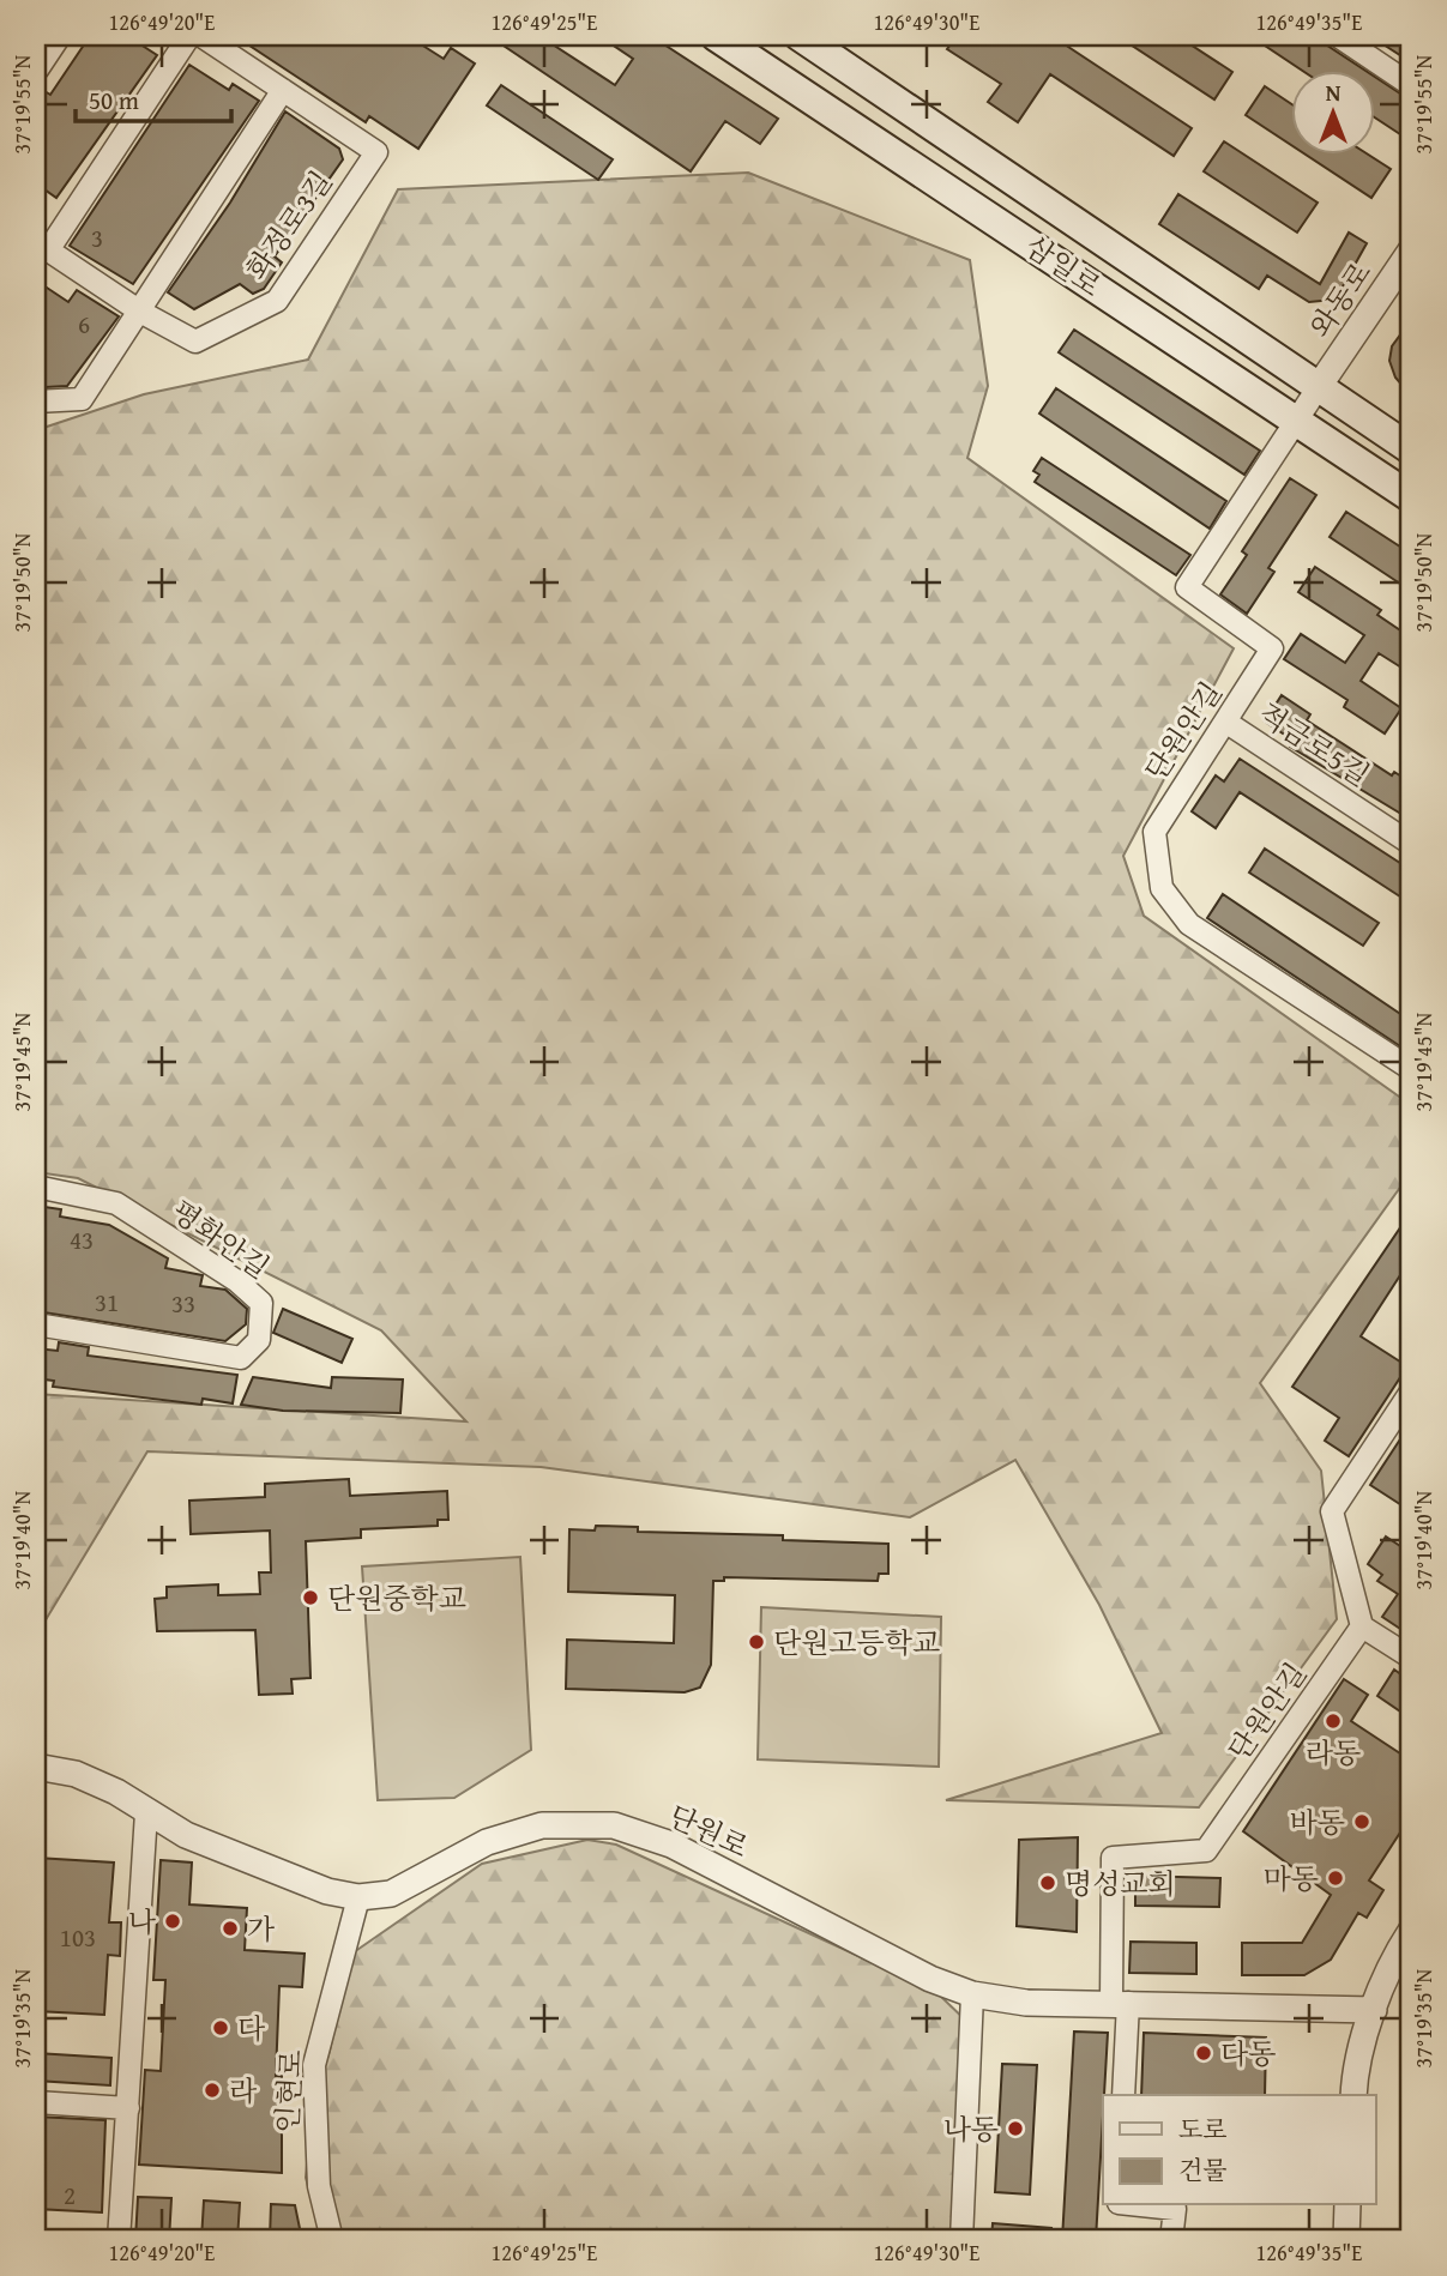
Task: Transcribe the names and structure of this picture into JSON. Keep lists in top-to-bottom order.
{
  "streets": {
    "main road": ["삼일로"],
    "street": [
      "화정로3길",
      "와동로",
      "단원안길",
      "적금로5길",
      "평화안길",
      "단원로",
      "인현로"
    ]
  },
  "crossings": [
    ["삼일로", "와동로"],
    ["삼일로", "단원안길"],
    ["와동로", "단원안길"],
    ["단원안길", "적금로5길"],
    ["단원안길", "단원로"],
    ["단원로", "인현로"]
  ],
  "places": [
    "단원중학교",
    "단원고등학교",
    "라동",
    "바동",
    "마동",
    "명성교회",
    "나",
    "가",
    "다",
    "다동",
    "라",
    "나동"
  ],
  "house_numbers": [
    "3",
    "6",
    "43",
    "31",
    "33",
    "103",
    "2"
  ],
  "legend": ["도로", "건물"],
  "scale_bar": "50 m",
  "north": "top",
  "coordinates": [
    "126°49'20\"E",
    "126°49'25\"E",
    "126°49'30\"E",
    "126°49'35\"E",
    "37°19'55\"N",
    "37°19'50\"N",
    "37°19'45\"N",
    "37°19'40\"N",
    "37°19'35\"N"
  ]
}
